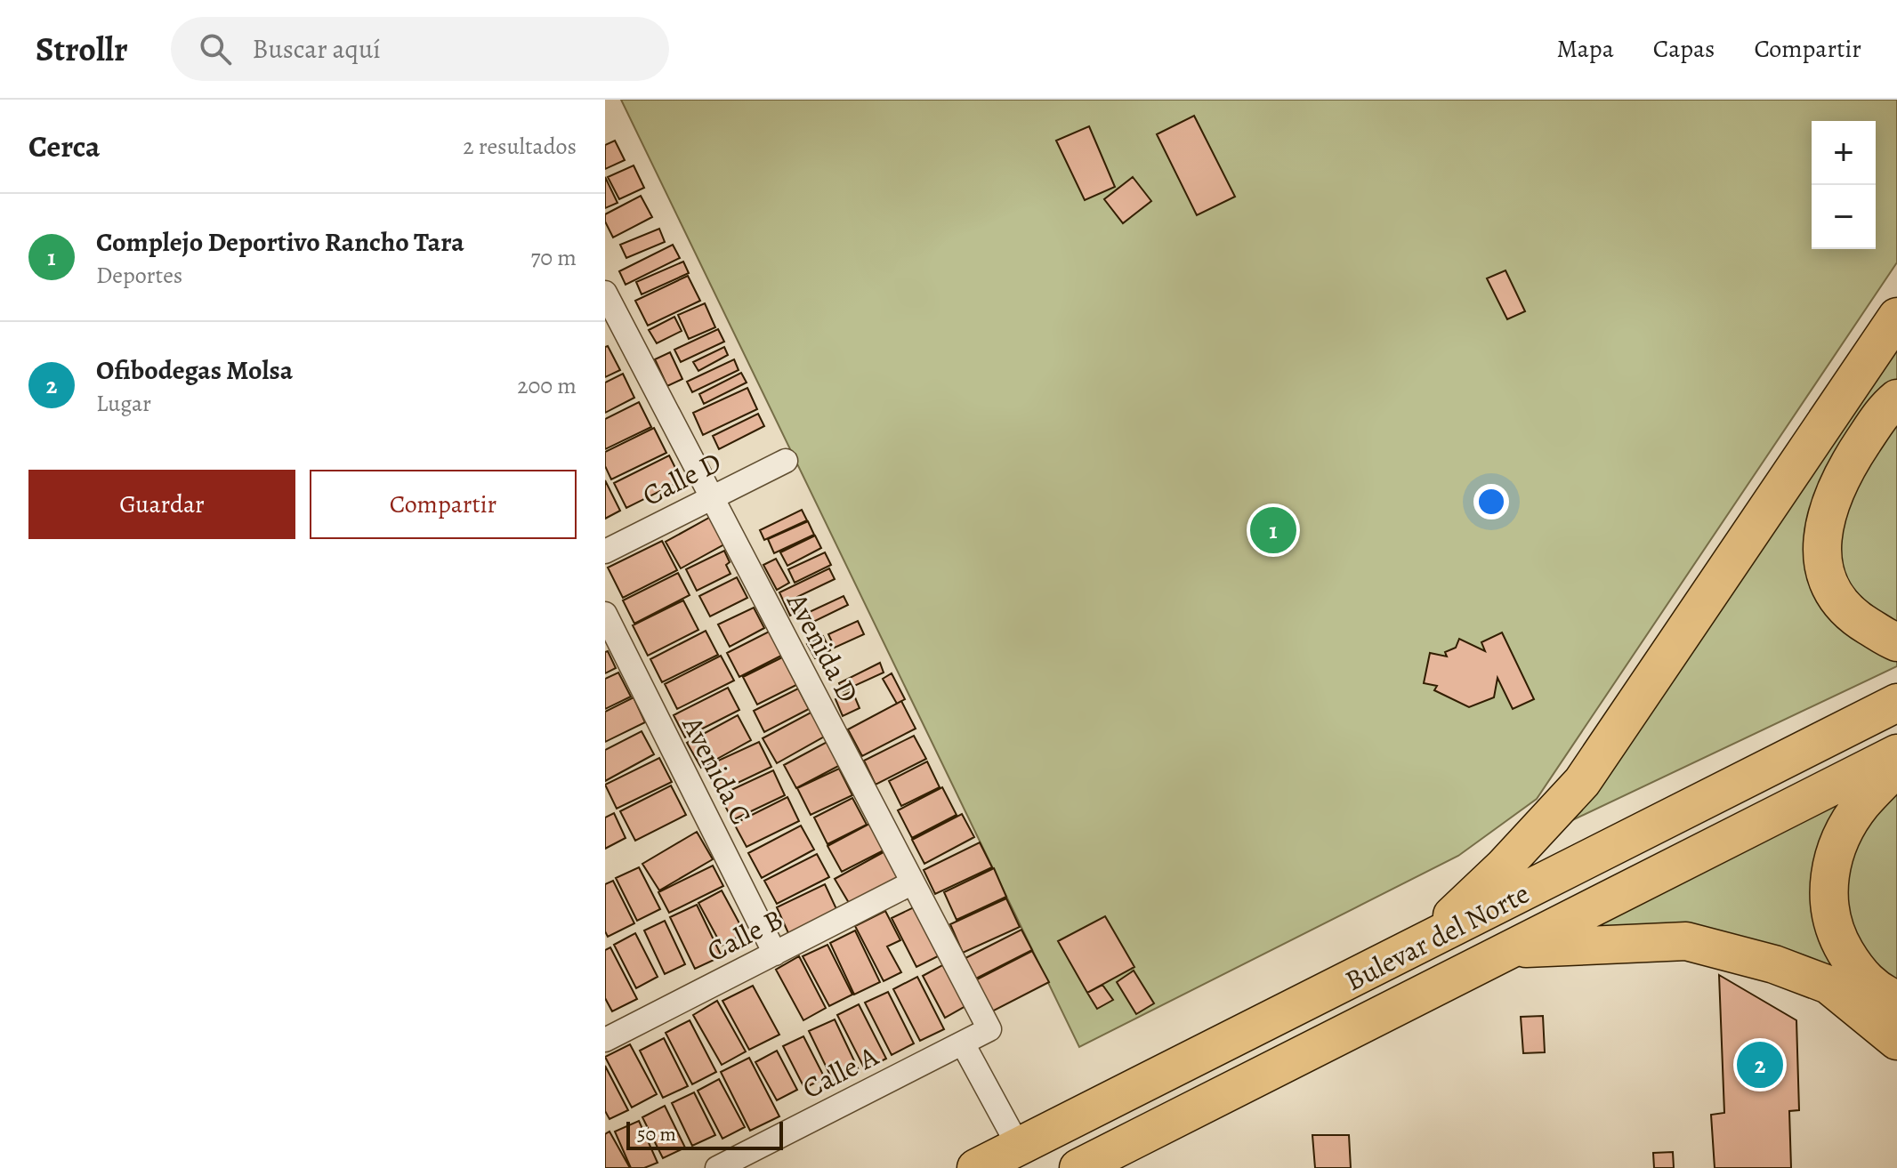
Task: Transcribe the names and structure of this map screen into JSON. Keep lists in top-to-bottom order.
{
  "streets": {
    "highway": ["Bulevar del Norte"],
    "street": [
      "Calle D",
      "Avenida D",
      "Avenida C",
      "Calle B",
      "Calle A"
    ]
  },
  "crossings": [
    ["Calle D", "Avenida D"],
    ["Avenida D", "Calle B"],
    ["Avenida D", "Calle A"],
    ["Avenida C", "Calle B"]
  ],
  "scale_bar": "50 m",
  "page": {
    "header": "Strollr",
    "search": "Buscar aquí",
    "nav": ["Mapa", "Capas", "Compartir"],
    "heading": ["Cerca", "2 resultados"],
    "map_buttons": ["+", "−"],
    "list": [
      {
        "mark": "1",
        "name": "Complejo Deportivo Rancho Tara",
        "note": "Deportes",
        "value": "70 m"
      },
      {
        "mark": "2",
        "name": "Ofibodegas Molsa",
        "note": "Lugar",
        "value": "200 m"
      }
    ],
    "buttons": ["Guardar", "Compartir"],
    "pins": ["1", "2"],
    "scale": "50 m"
  }
}
